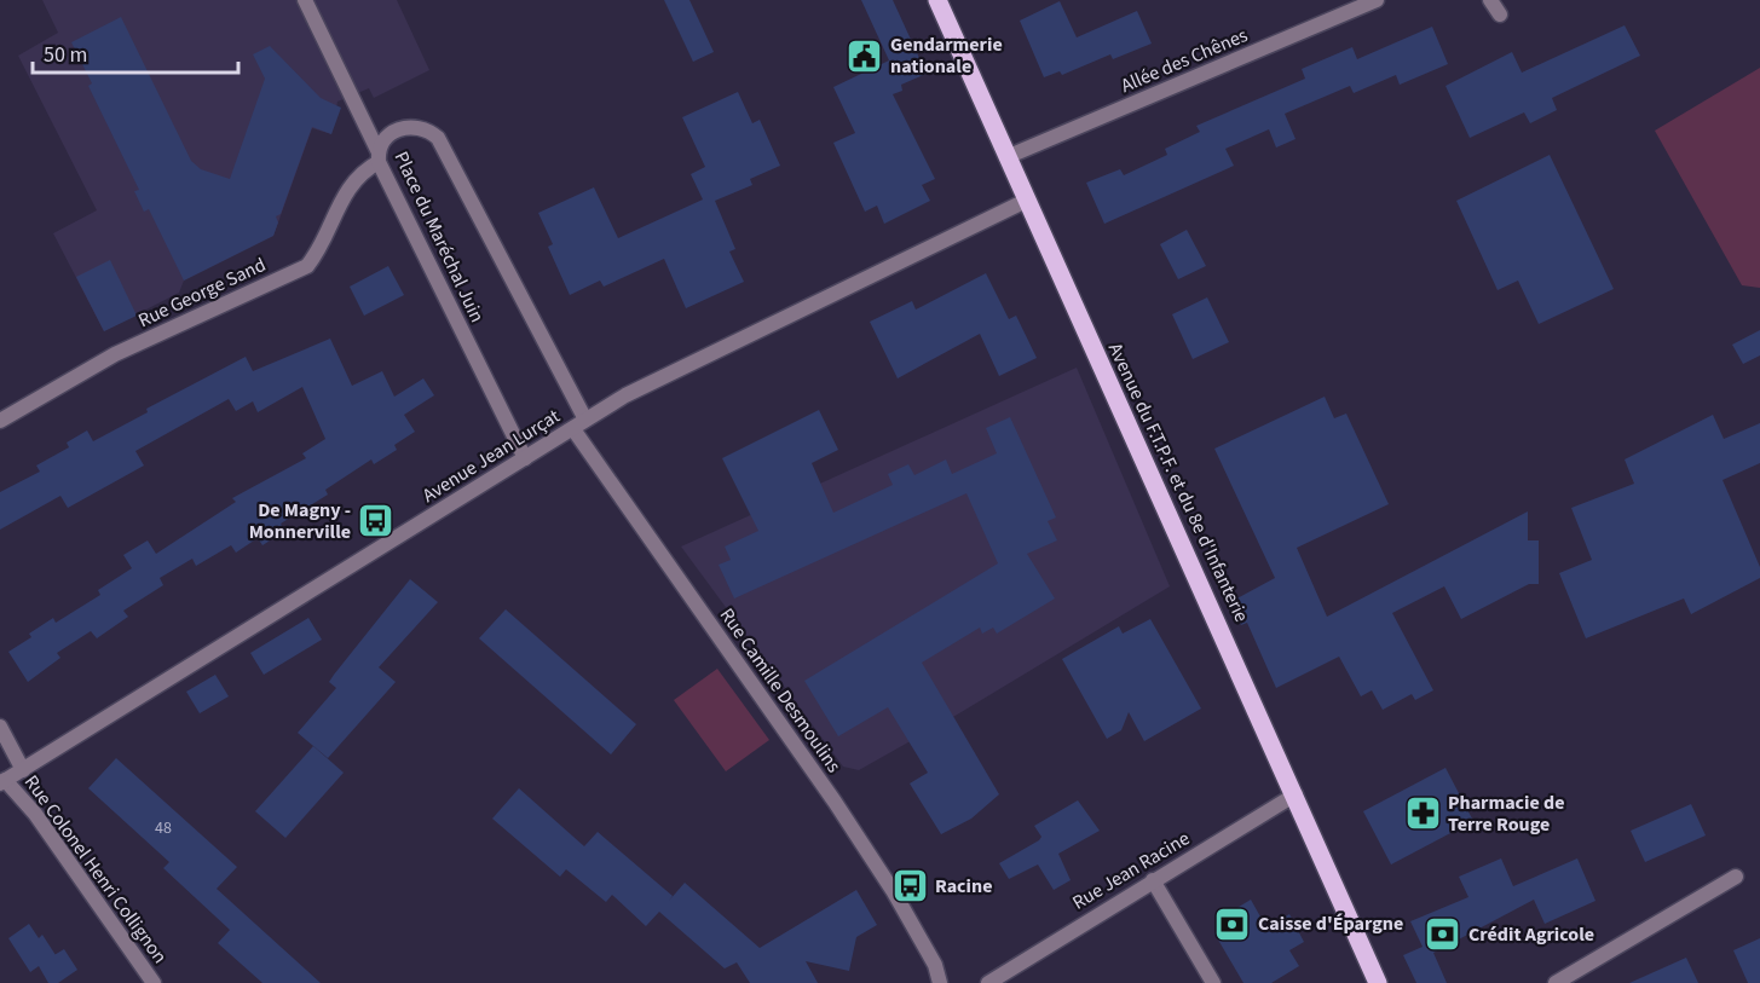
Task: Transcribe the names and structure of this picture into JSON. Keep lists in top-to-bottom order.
{
  "streets": {
    "main road": ["Avenue du F.T.P.F. et du 8e d'Infanterie"],
    "street": [
      "Allée des Chênes",
      "Place du Maréchal Juin",
      "Rue George Sand",
      "Avenue Jean Lurçat",
      "Rue Camille Desmoulins",
      "Rue Colonel Henri Collignon",
      "Rue Jean Racine"
    ]
  },
  "crossings": [
    ["Allée des Chênes", "Avenue du F.T.P.F. et du 8e d'Infanterie"],
    ["Place du Maréchal Juin", "Rue George Sand"],
    ["Place du Maréchal Juin", "Avenue Jean Lurçat"],
    ["Avenue Jean Lurçat", "Avenue du F.T.P.F. et du 8e d'Infanterie"],
    ["Avenue Jean Lurçat", "Rue Camille Desmoulins"],
    ["Avenue Jean Lurçat", "Rue Colonel Henri Collignon"],
    ["Avenue du F.T.P.F. et du 8e d'Infanterie", "Rue Jean Racine"]
  ],
  "places": {
    "public building": ["Gendarmerie nationale"],
    "bus stop": ["De Magny - Monnerville", "Racine"],
    "pharmacy": ["Pharmacie de Terre Rouge"],
    "bank": ["Caisse d'Épargne", "Crédit Agricole"]
  },
  "house_numbers": ["48"],
  "scale_bar": "50 m"
}
